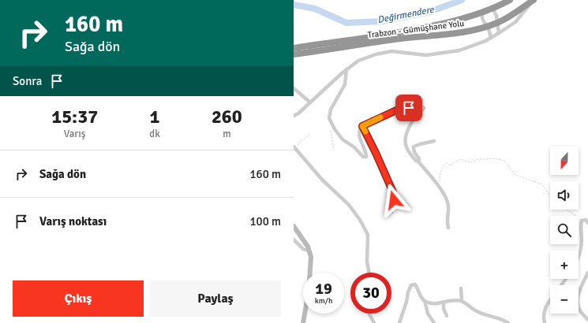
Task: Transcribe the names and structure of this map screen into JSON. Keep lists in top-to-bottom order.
{
  "streets": {
    "highway": ["Trabzon - Gümüşhane Yolu"]
  },
  "water": ["Değirmendere"],
  "north": "bottom",
  "page": {
    "turn": ["160 m", "Sağa dön"],
    "then": "Sonra",
    "eta": [
      "15:37",
      "Varış",
      "1",
      "dk",
      "260",
      "m"
    ],
    "map_buttons": ["+", "−"],
    "list": [
      {
        "name": "Sağa dön",
        "value": "160 m"
      },
      {
        "name": "Varış noktası",
        "value": "100 m"
      }
    ],
    "speed": "19 km/h",
    "limit": "30",
    "buttons": ["Çıkış", "Paylaş"]
  }
}
